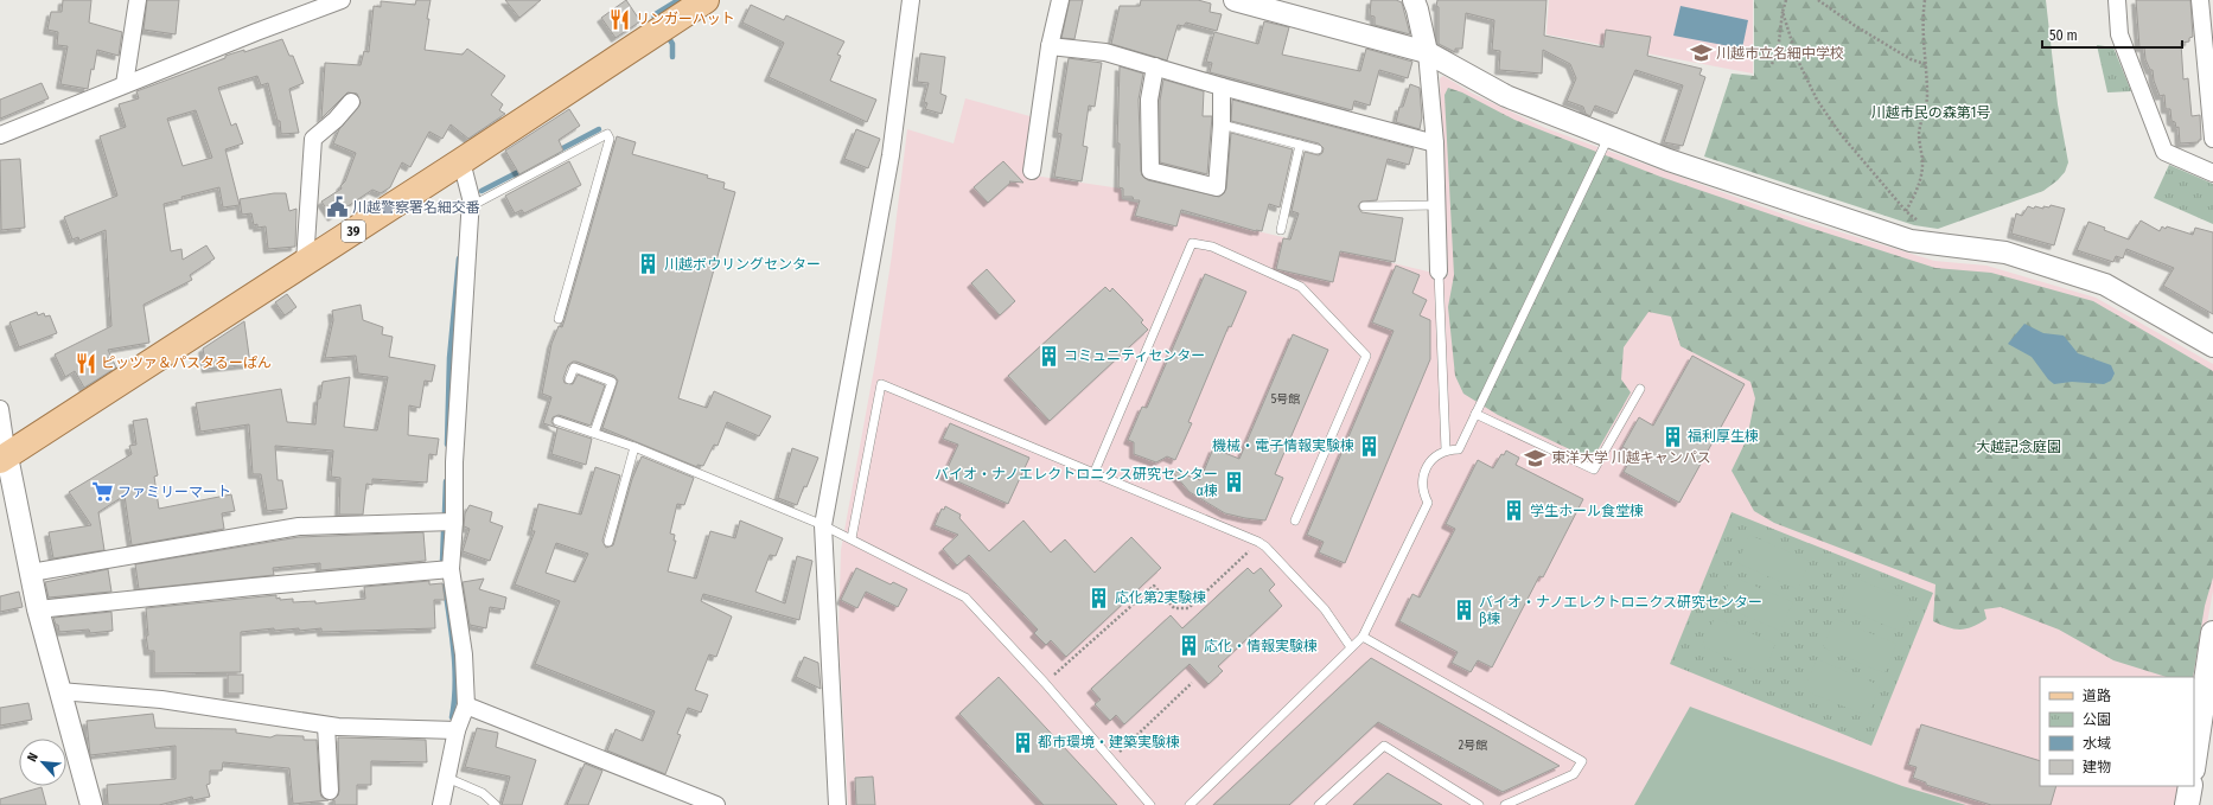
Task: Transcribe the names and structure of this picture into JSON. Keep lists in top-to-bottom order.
{
  "streets": {
    "main road": ["39"]
  },
  "parks": ["川越市民の森第1号", "大越記念庭園"],
  "places": {
    "restaurant": ["リンガーハット", "ピッツァ＆パスタるーぱん"],
    "school or university": ["川越市立名細中学校", "東洋大学 川越キャンパス"],
    "public building": ["川越警察署名細交番"],
    "building": [
      "川越ボウリングセンター",
      "コミュニティセンター",
      "福利厚生棟",
      "機械・電子情報実験棟",
      "バイオ・ナノエレクトロニクス研究センター α棟",
      "学生ホール食堂棟",
      "応化第2実験棟",
      "バイオ・ナノエレクトロニクス研究センター β棟",
      "応化・情報実験棟",
      "都市環境・建築実験棟"
    ],
    "supermarket": ["ファミリーマート"]
  },
  "house_numbers": ["5号館", "2号館"],
  "legend": [
    "道路",
    "公園",
    "水域",
    "建物"
  ],
  "scale_bar": "50 m",
  "north": "top left"
}
